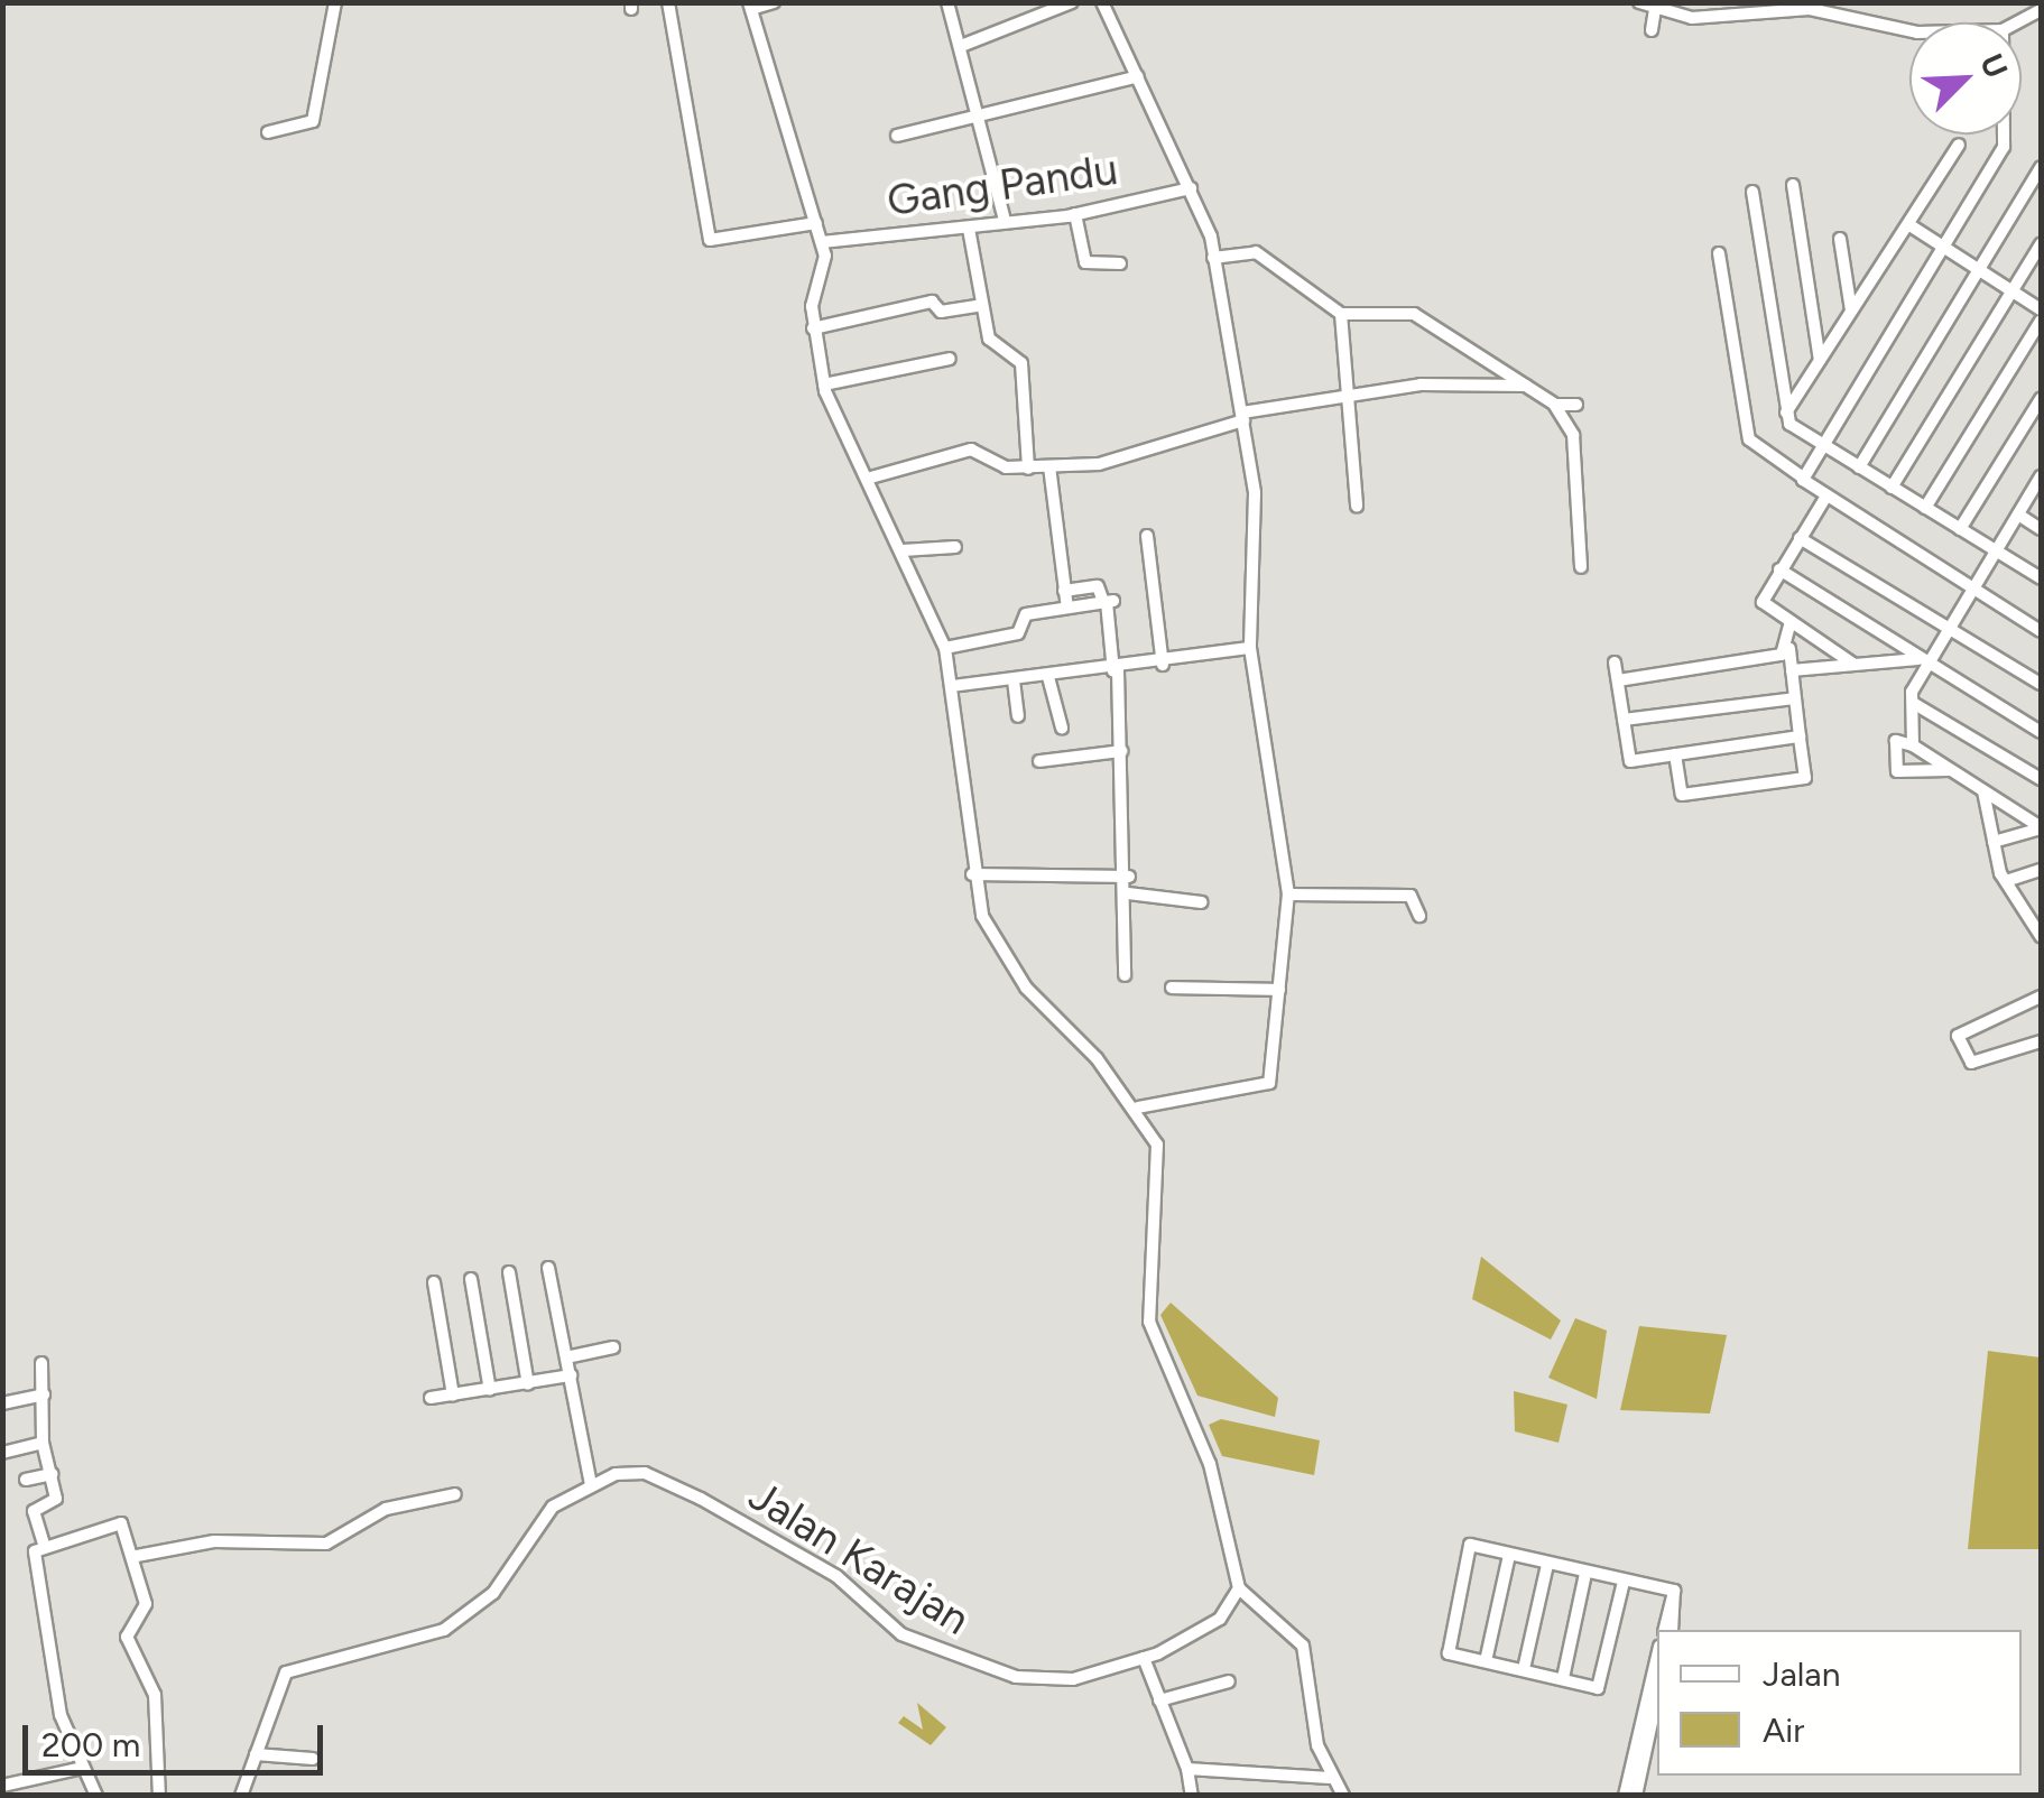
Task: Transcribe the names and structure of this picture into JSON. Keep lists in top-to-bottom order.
{
  "streets": {
    "street": ["Gang Pandu", "Jalan Karajan"]
  },
  "legend": ["Jalan", "Air"],
  "scale_bar": "200 m",
  "north": "top right"
}
